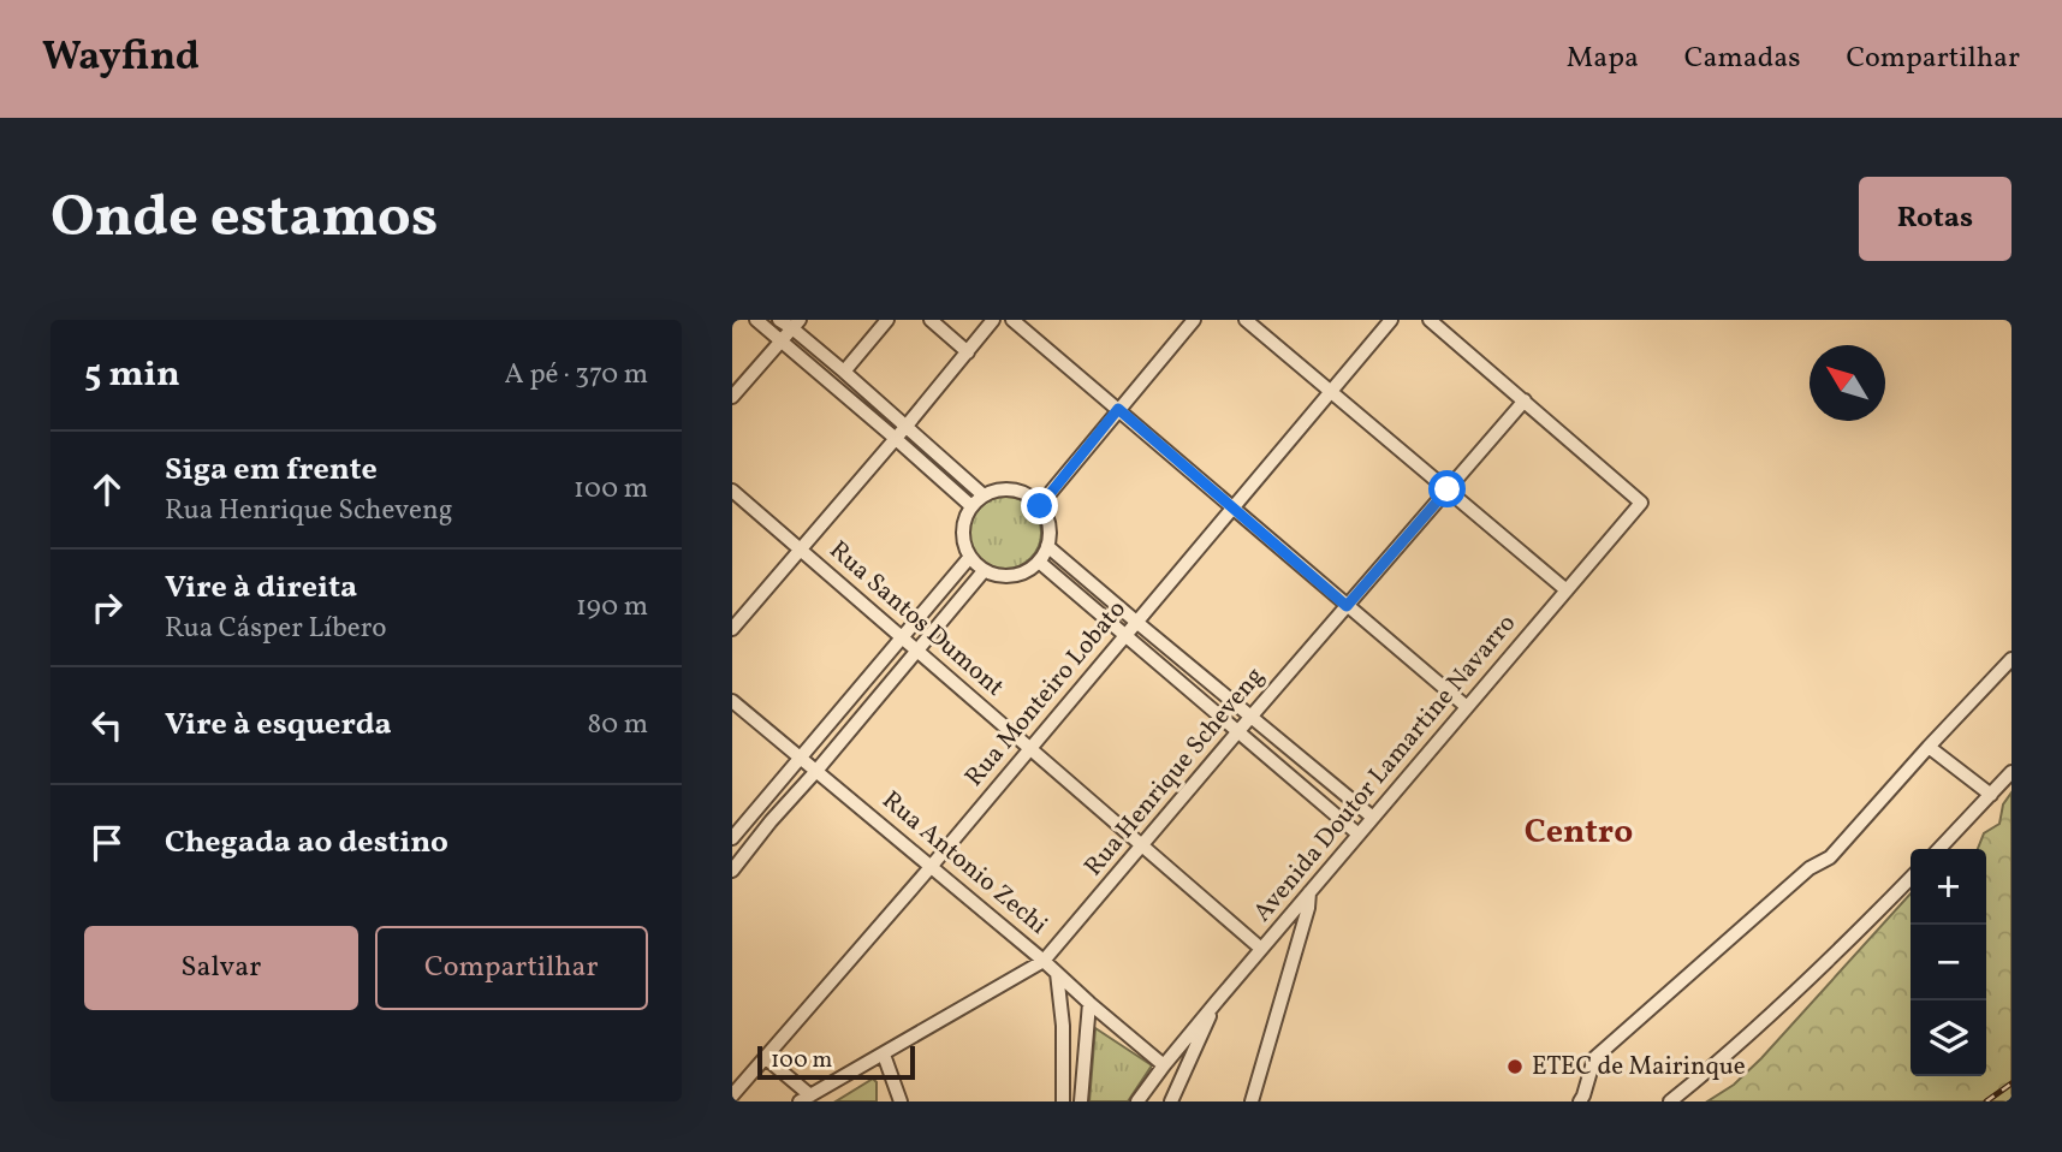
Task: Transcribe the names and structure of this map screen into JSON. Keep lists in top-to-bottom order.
{
  "streets": {
    "street": [
      "Rua Santos Dumont",
      "Rua Monteiro Lobato",
      "Avenida Doutor Lamartine Navarro",
      "Rua Henrique Scheveng",
      "Rua Antonio Zechi"
    ]
  },
  "crossings": [
    ["Rua Santos Dumont", "Rua Monteiro Lobato"],
    ["Rua Santos Dumont", "Avenida Doutor Lamartine Navarro"],
    ["Rua Santos Dumont", "Rua Henrique Scheveng"],
    ["Rua Monteiro Lobato", "Rua Antonio Zechi"],
    ["Avenida Doutor Lamartine Navarro", "Rua Henrique Scheveng"],
    ["Avenida Doutor Lamartine Navarro", "Rua Antonio Zechi"],
    ["Rua Henrique Scheveng", "Rua Antonio Zechi"]
  ],
  "districts": ["Centro"],
  "places": ["ETEC de Mairinque"],
  "scale_bar": "100 m",
  "north": "top left",
  "page": {
    "header": "Wayfind",
    "nav": ["Mapa", "Camadas", "Compartilhar"],
    "buttons": [
      "Rotas",
      ["Salvar", "Compartilhar"]
    ],
    "title": "Onde estamos",
    "heading": ["5 min", "A pé · 370 m"],
    "list": [
      ["Siga em frente", "Rua Henrique Scheveng", "100 m"],
      ["Vire à direita", "Rua Cásper Líbero", "190 m"],
      ["Vire à esquerda", "80 m"],
      "Chegada ao destino"
    ],
    "map_buttons": ["+", "−"],
    "scale": "100 m"
  }
}
